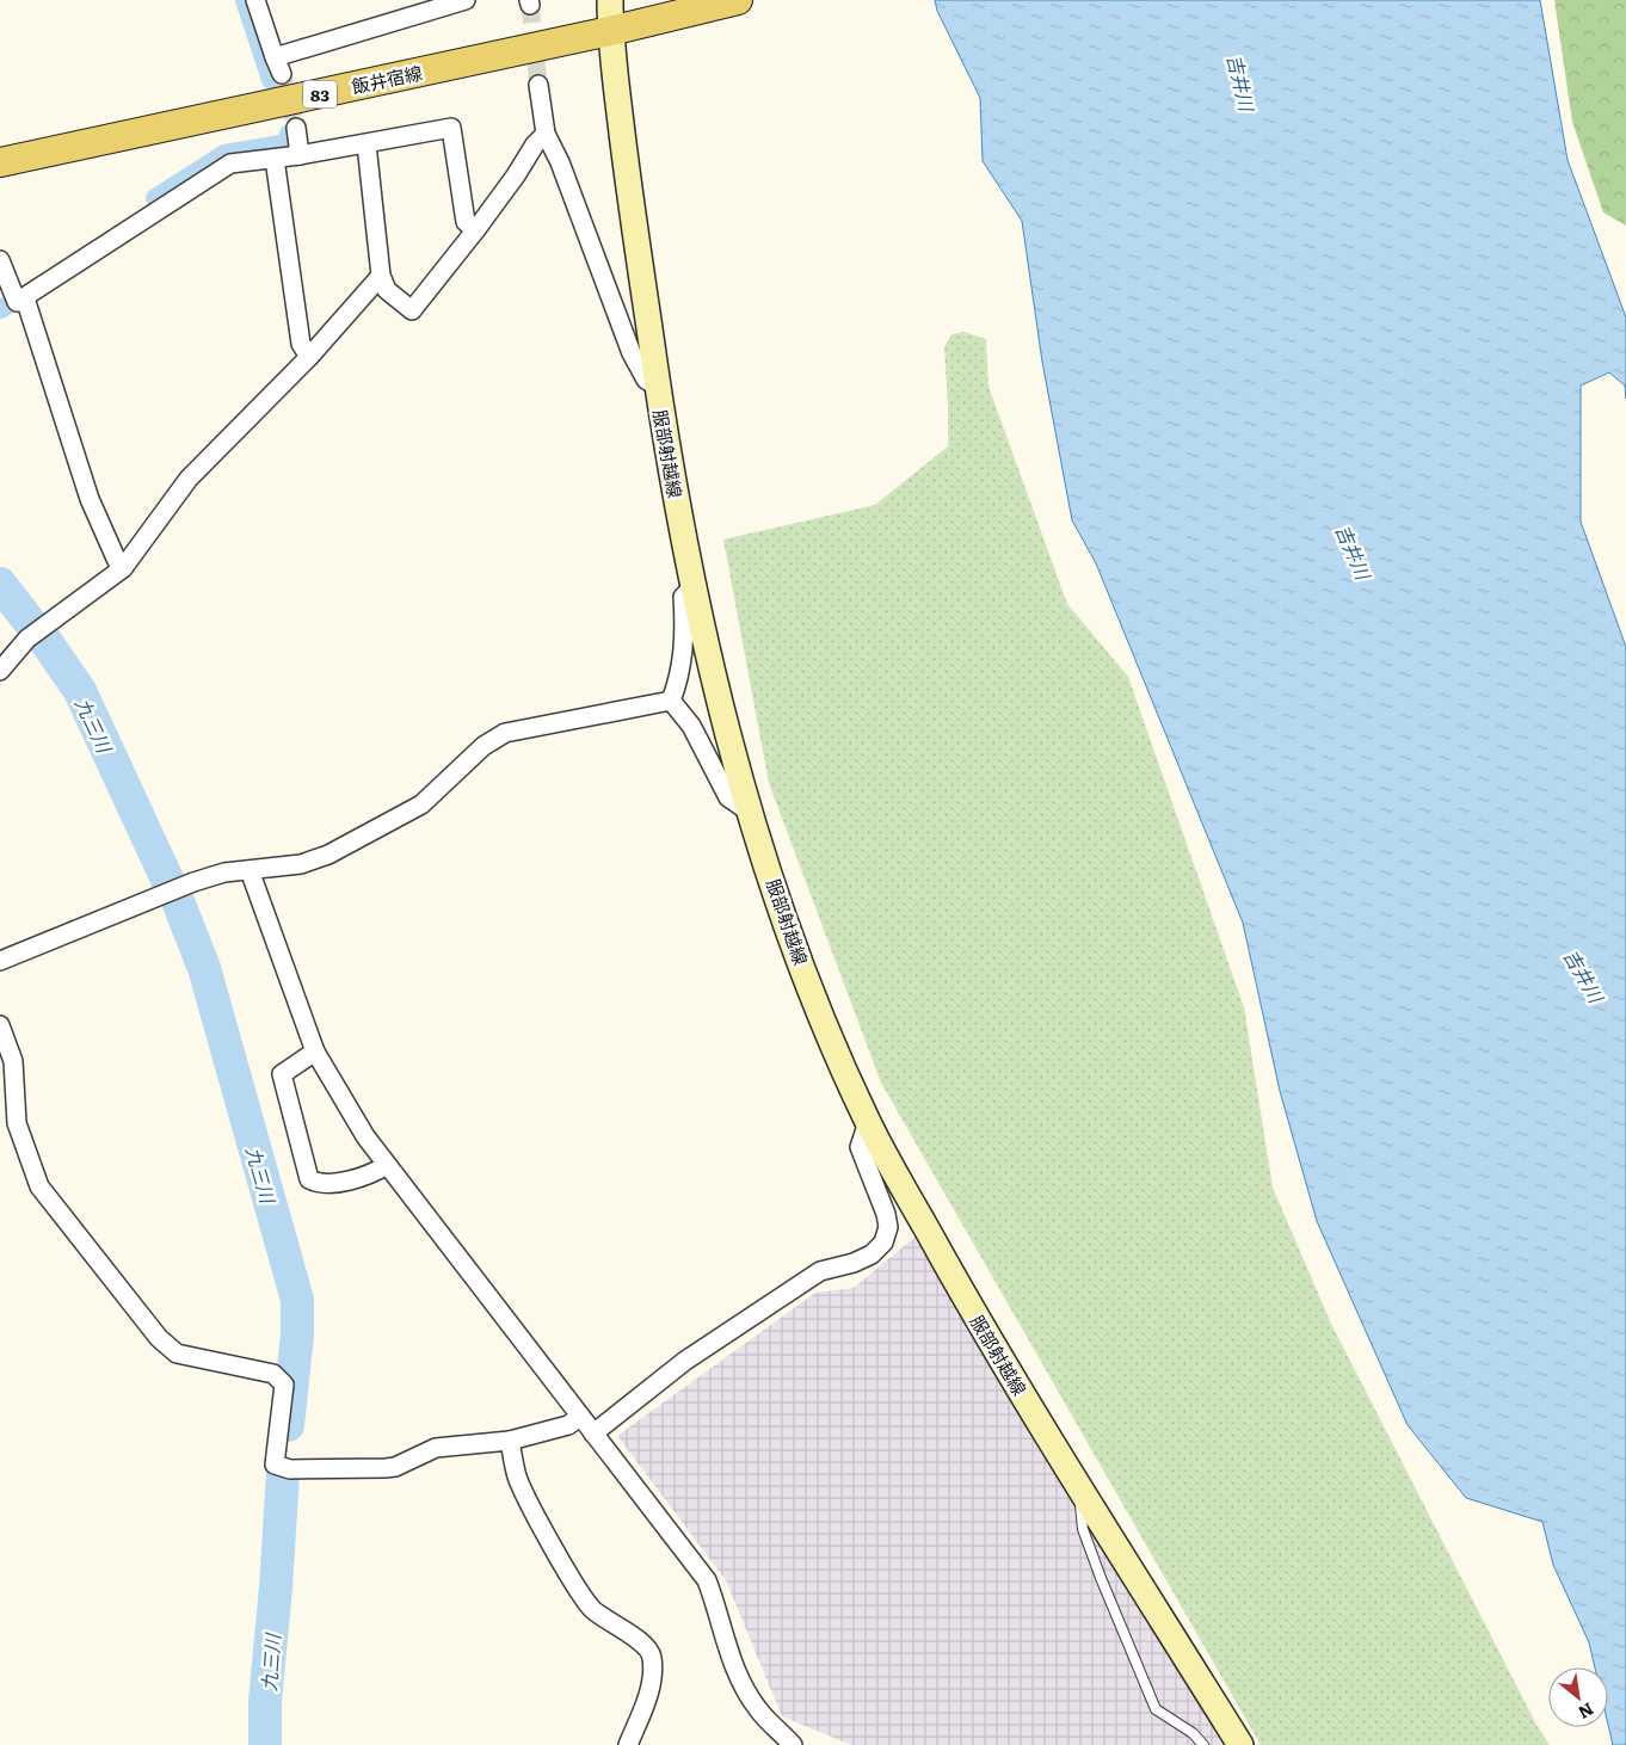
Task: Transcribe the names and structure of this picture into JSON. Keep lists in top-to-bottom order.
{
  "streets": {
    "main road": ["飯井宿線", "83", "服部射越線"]
  },
  "crossings": [
    ["飯井宿線", "服部射越線"]
  ],
  "water": ["吉井川", "九三川"],
  "north": "bottom right"
}
